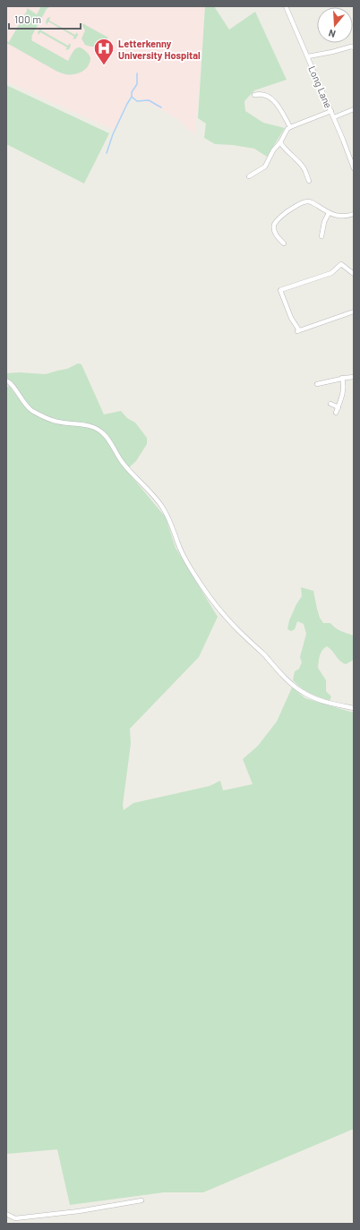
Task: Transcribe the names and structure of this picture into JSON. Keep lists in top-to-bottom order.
{
  "streets": {
    "street": ["Long Lane"]
  },
  "places": {
    "hospital": ["Letterkenny University Hospital"]
  },
  "scale_bar": "100 m",
  "north": "bottom"
}
